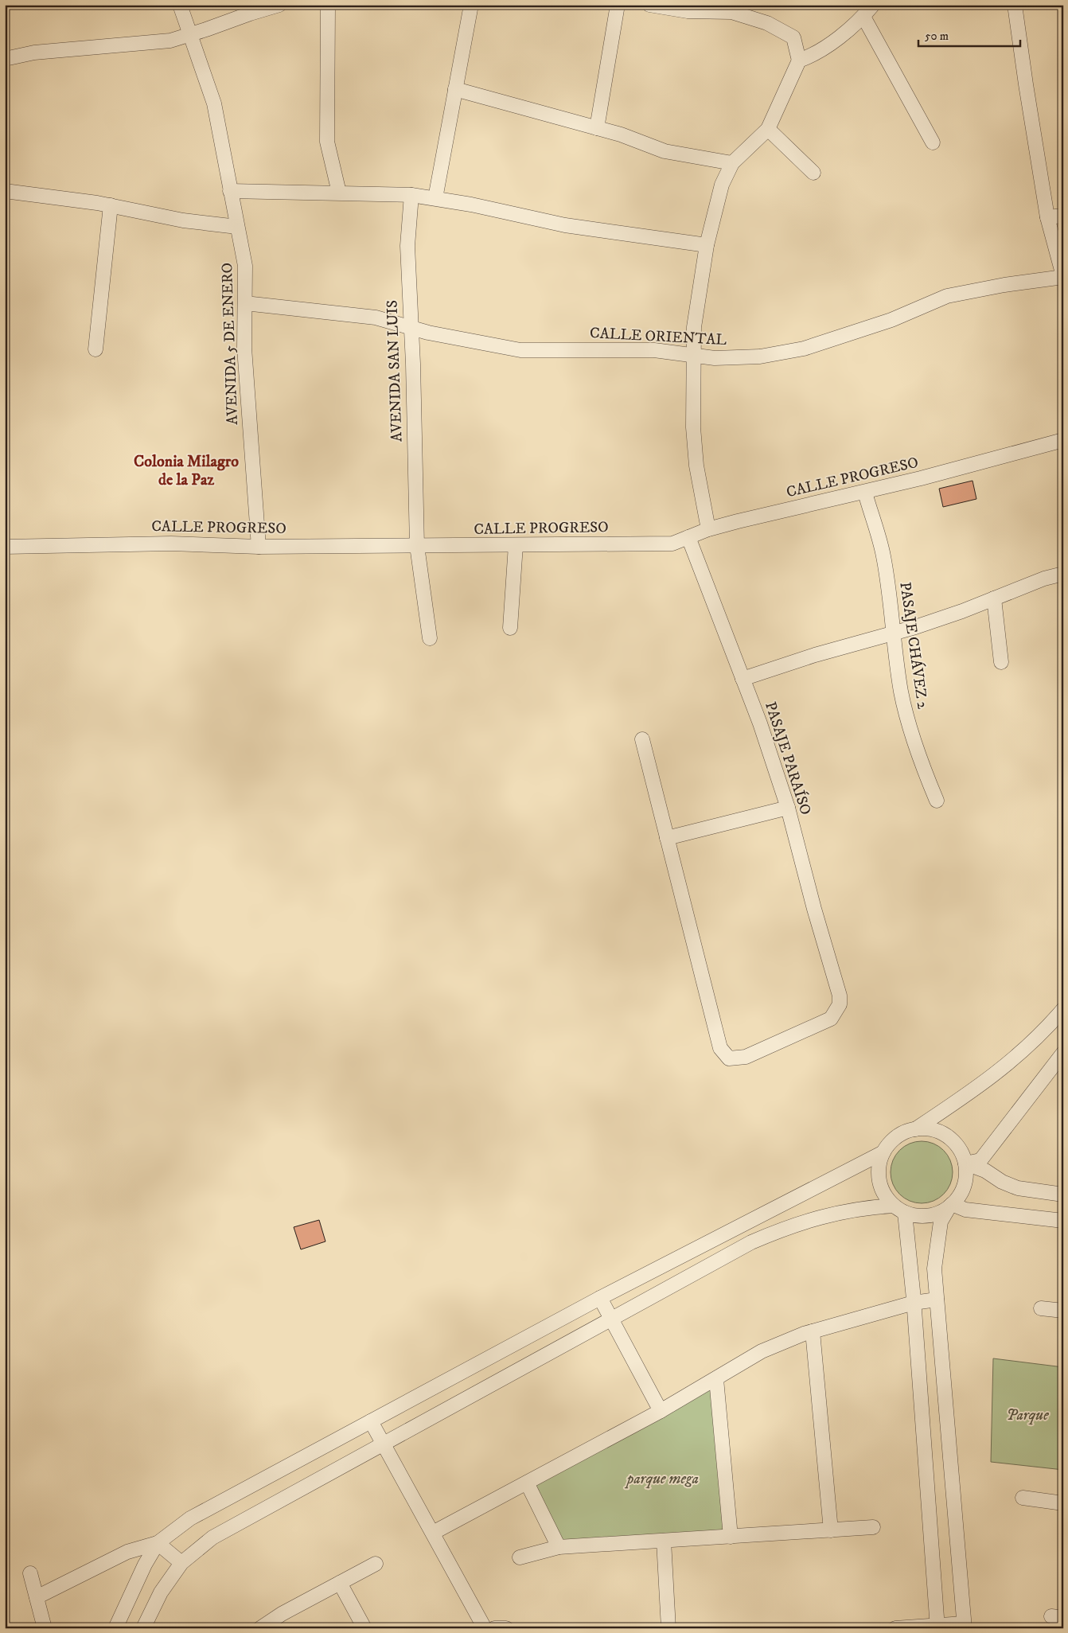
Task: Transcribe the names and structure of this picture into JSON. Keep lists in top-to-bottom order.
{
  "streets": {
    "street": [
      "CALLE ORIENTAL",
      "AVENIDA 5 DE ENERO",
      "AVENIDA SAN LUIS",
      "CALLE PROGRESO",
      "PASAJE CHÁVEZ 2",
      "PASAJE PARAÍSO"
    ]
  },
  "crossings": [
    ["CALLE ORIENTAL", "AVENIDA 5 DE ENERO"],
    ["CALLE ORIENTAL", "AVENIDA SAN LUIS"],
    ["AVENIDA 5 DE ENERO", "CALLE PROGRESO"],
    ["AVENIDA SAN LUIS", "CALLE PROGRESO"],
    ["CALLE PROGRESO", "PASAJE CHÁVEZ 2"],
    ["CALLE PROGRESO", "PASAJE PARAÍSO"]
  ],
  "districts": ["Colonia Milagro de la Paz"],
  "parks": ["Parque", "parque mega"],
  "scale_bar": "50 m"
}
